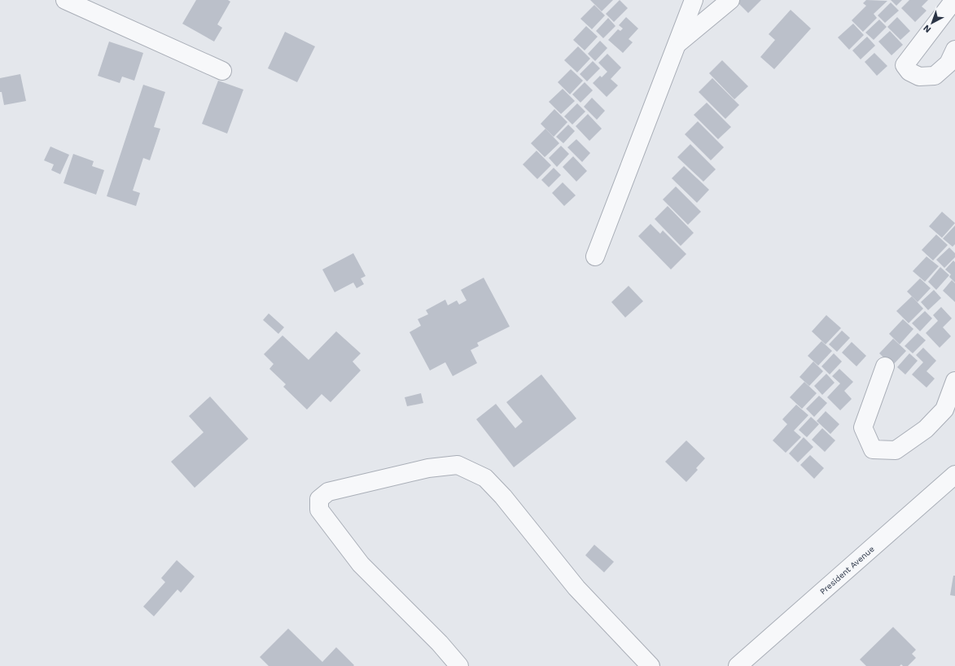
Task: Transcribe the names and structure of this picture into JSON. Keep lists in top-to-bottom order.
{
  "streets": {
    "street": ["President Avenue"]
  },
  "north": "bottom left"
}
